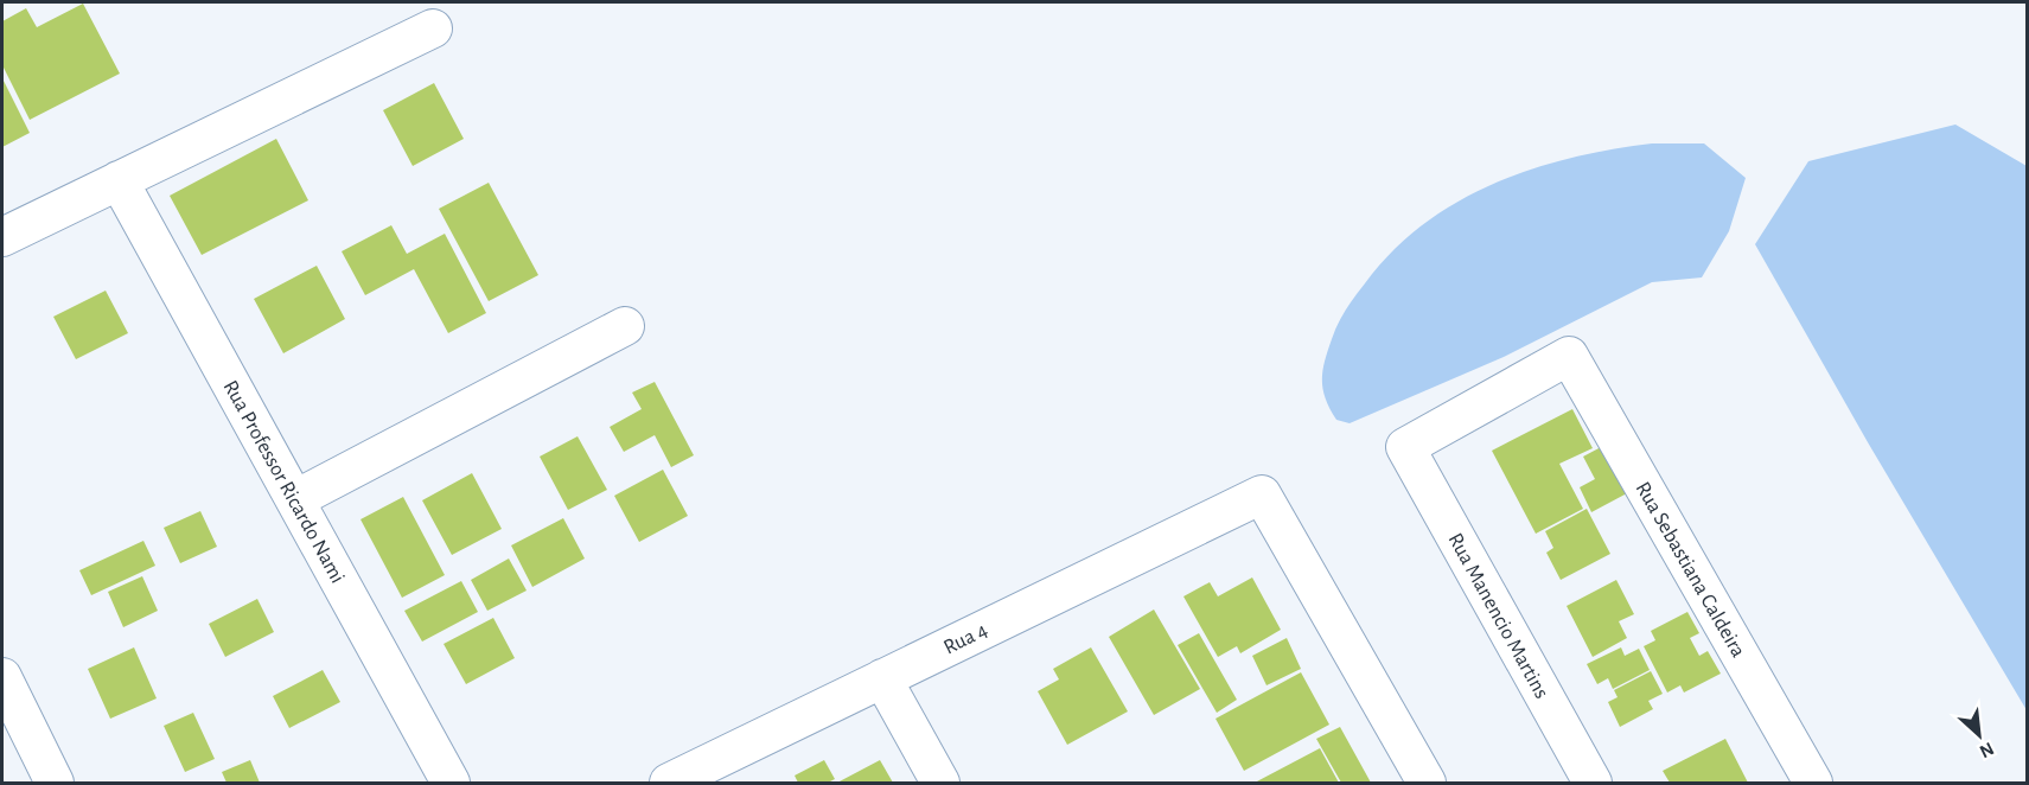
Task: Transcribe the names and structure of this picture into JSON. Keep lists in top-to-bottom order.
{
  "streets": {
    "street": [
      "Rua Professor Ricardo Nami",
      "Rua Sebastiana Caldeira",
      "Rua Manencio Martins",
      "Rua 4"
    ]
  },
  "crossings": [
    ["Rua Sebastiana Caldeira", "Rua Manencio Martins"]
  ],
  "north": "bottom right"
}
